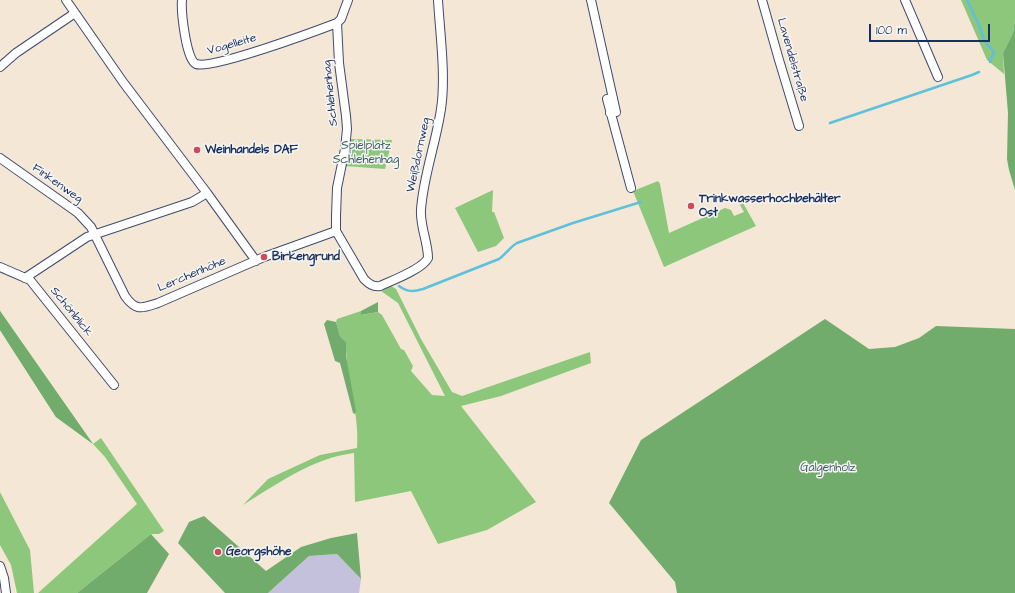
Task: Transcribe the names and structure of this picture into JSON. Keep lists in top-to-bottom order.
{
  "streets": {
    "street": [
      "Vogelleite",
      "Lavendelstraße",
      "Schlehenhag",
      "Weißdornweg",
      "Finkenweg",
      "Lerchenhöhe",
      "Schönblick"
    ]
  },
  "crossings": [
    ["Vogelleite", "Schlehenhag"],
    ["Schlehenhag", "Weißdornweg"],
    ["Schlehenhag", "Lerchenhöhe"],
    ["Weißdornweg", "Lerchenhöhe"],
    ["Finkenweg", "Lerchenhöhe"]
  ],
  "parks": ["Spielplatz Schlehenhag", "Galgenholz"],
  "places": [
    "Weinhandels DAF",
    "Trinkwasserhochbehälter Ost",
    "Birkengrund",
    "Georgshöhe"
  ],
  "scale_bar": "100 m"
}
